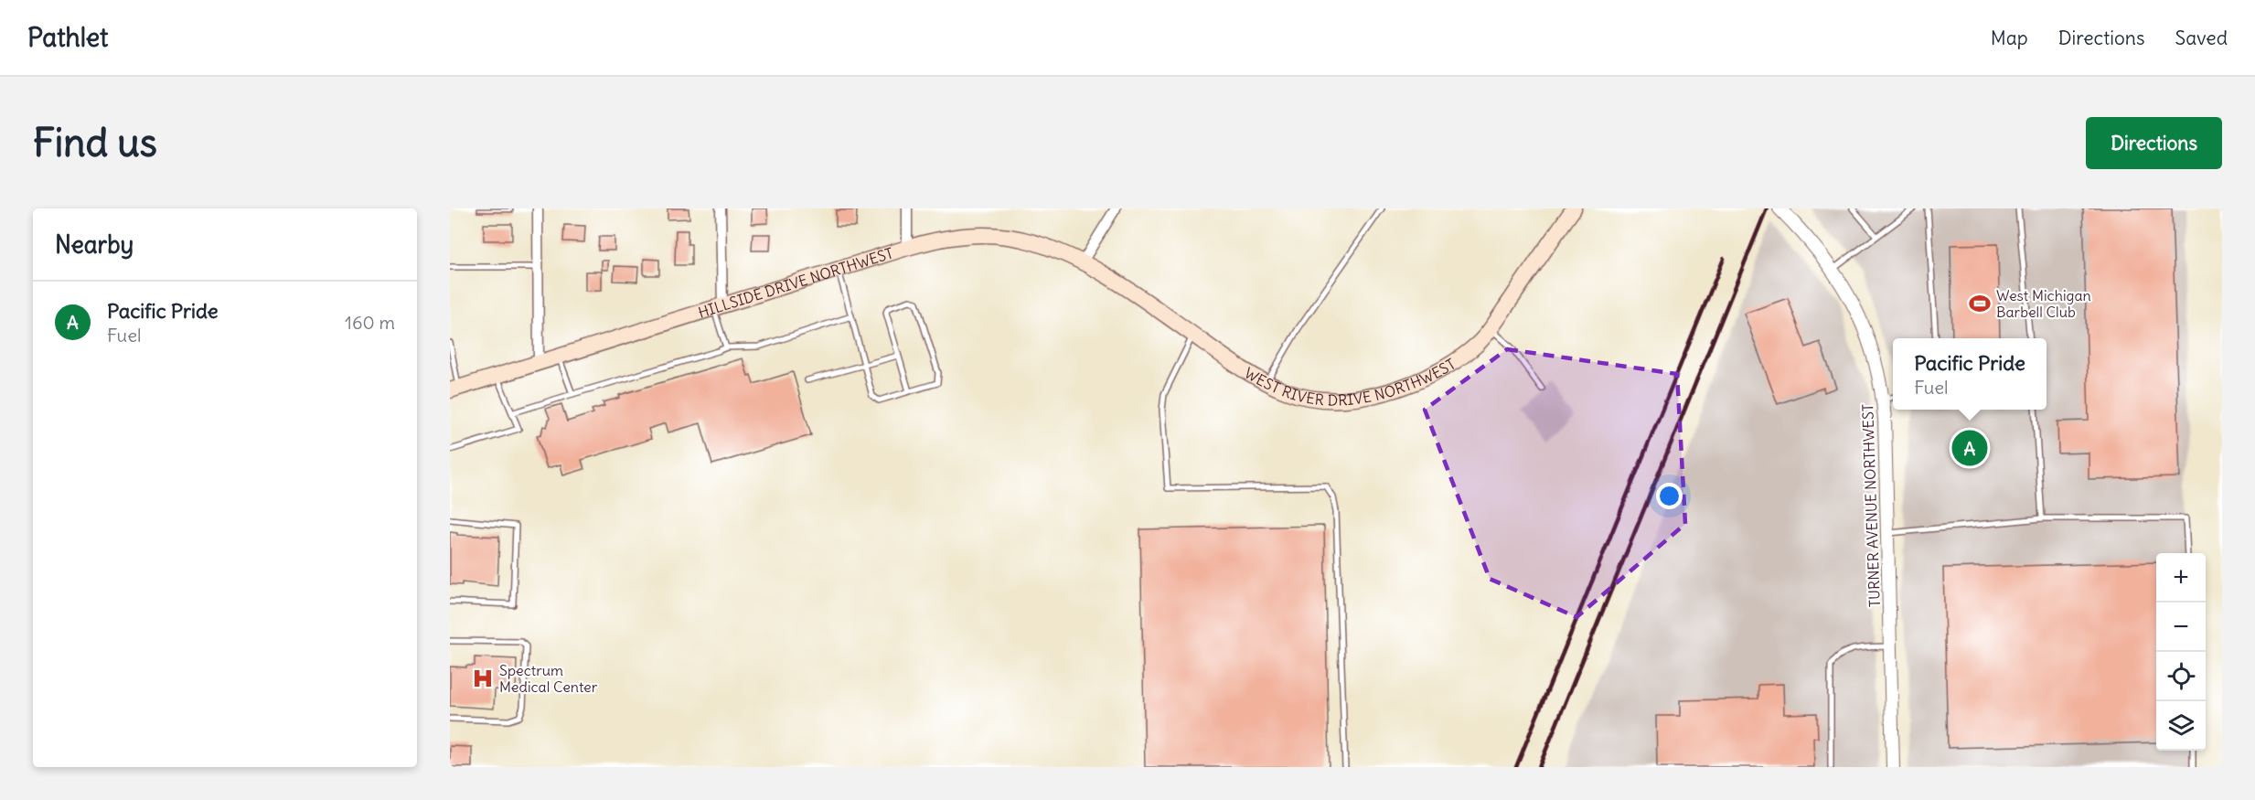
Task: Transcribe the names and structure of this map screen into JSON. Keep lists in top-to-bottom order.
{
  "streets": {
    "main road": ["HILLSIDE DRIVE NORTHWEST", "WEST RIVER DRIVE NORTHWEST"],
    "street": ["TURNER AVENUE NORTHWEST"]
  },
  "crossings": [
    ["HILLSIDE DRIVE NORTHWEST", "WEST RIVER DRIVE NORTHWEST"]
  ],
  "places": {
    "sports": ["West Michigan Barbell Club"],
    "hospital": ["Spectrum Medical Center"]
  },
  "page": {
    "header": "Pathlet",
    "nav": ["Map", "Directions", "Saved"],
    "buttons": "Directions",
    "title": "Find us",
    "heading": "Nearby",
    "list": [
      {
        "mark": "A",
        "name": "Pacific Pride",
        "note": "Fuel",
        "value": "160 m"
      }
    ],
    "popup": ["Pacific Pride", "Fuel"],
    "pins": "A",
    "map_buttons": ["+", "−"]
  }
}
